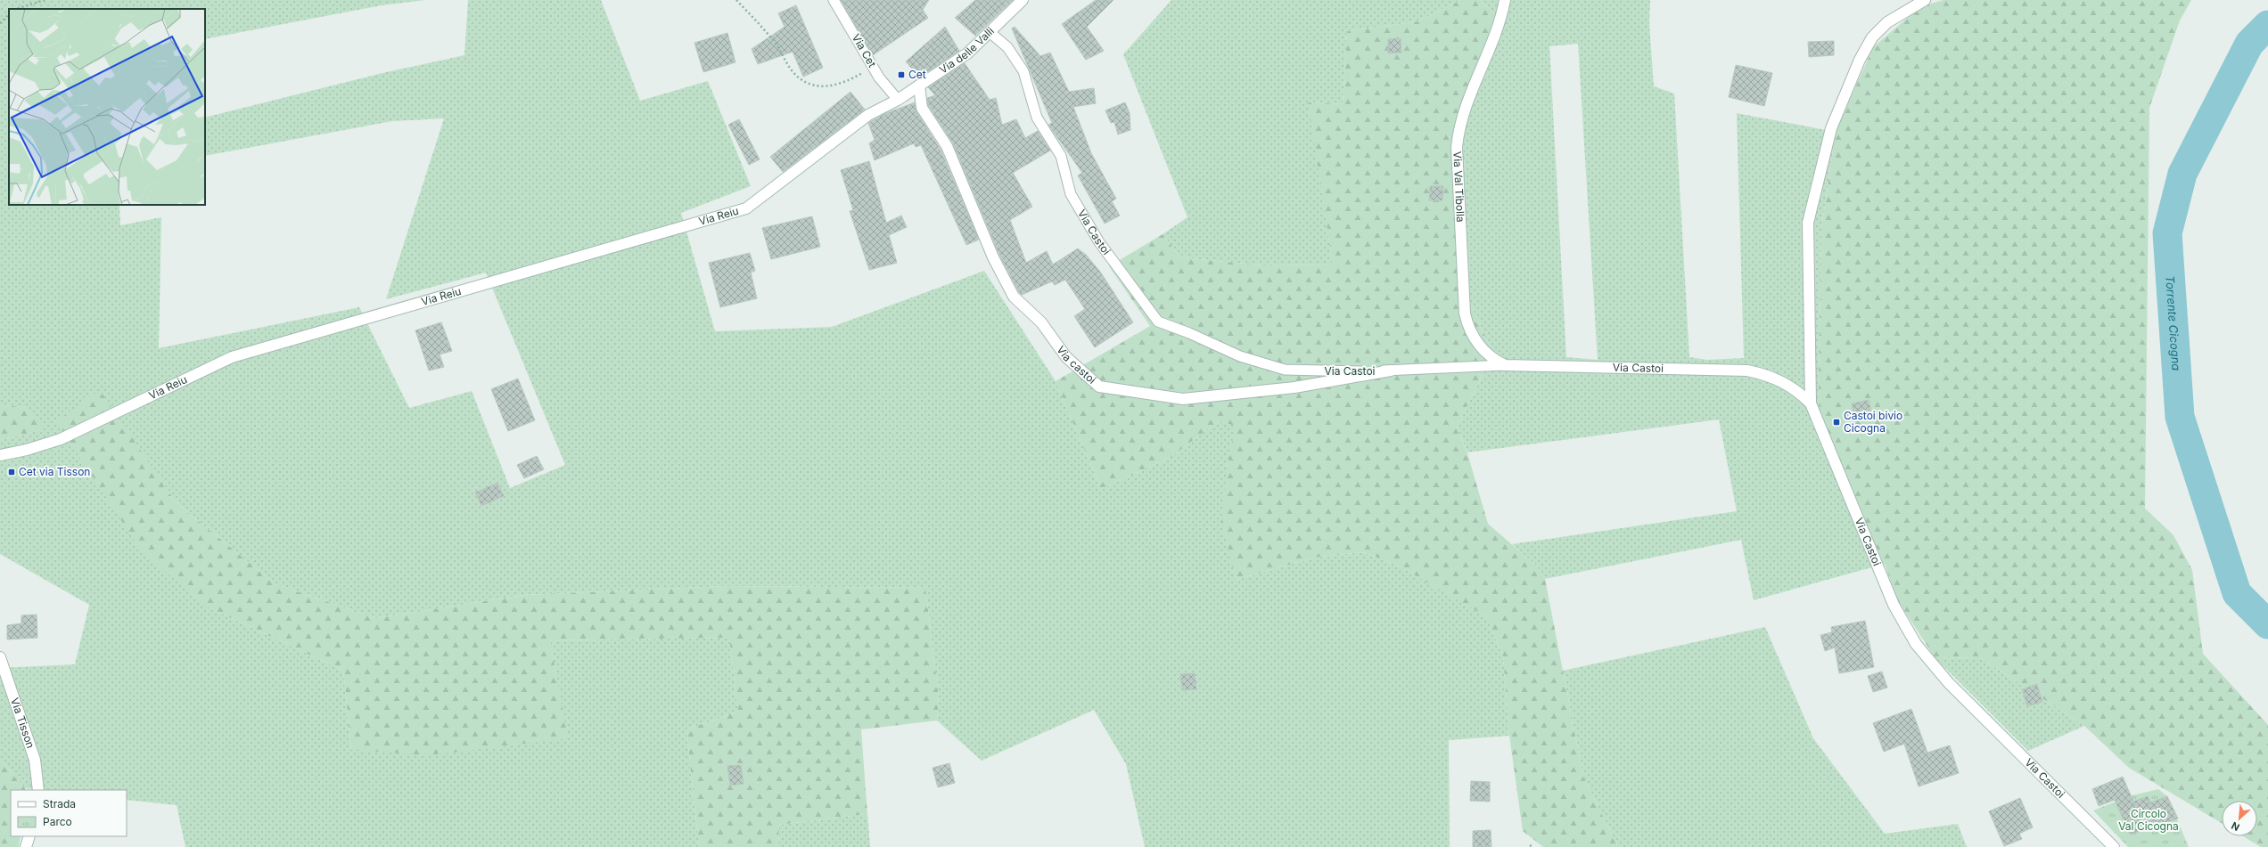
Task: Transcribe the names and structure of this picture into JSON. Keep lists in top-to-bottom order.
{
  "streets": {
    "street": [
      "Via delle Valli",
      "Via Val Tibolla",
      "Via Reiu",
      "Via Castoi",
      "Via castoi",
      "Via Tisson"
    ],
    "lane": ["Via Cet"]
  },
  "crossings": [
    ["Via delle Valli", "Via Cet"],
    ["Via delle Valli", "Via Reiu"],
    ["Via delle Valli", "Via Castoi"],
    ["Via delle Valli", "Via castoi"],
    ["Via Val Tibolla", "Via Castoi"],
    ["Via Castoi", "Via castoi"]
  ],
  "water": ["Torrente Cicogna"],
  "parks": ["Circolo Val Cicogna"],
  "places": {
    "transit": ["Cet", "Castoi bivio Cicogna", "Cet via Tisson"]
  },
  "legend": ["Strada", "Parco"],
  "north": "bottom left"
}
